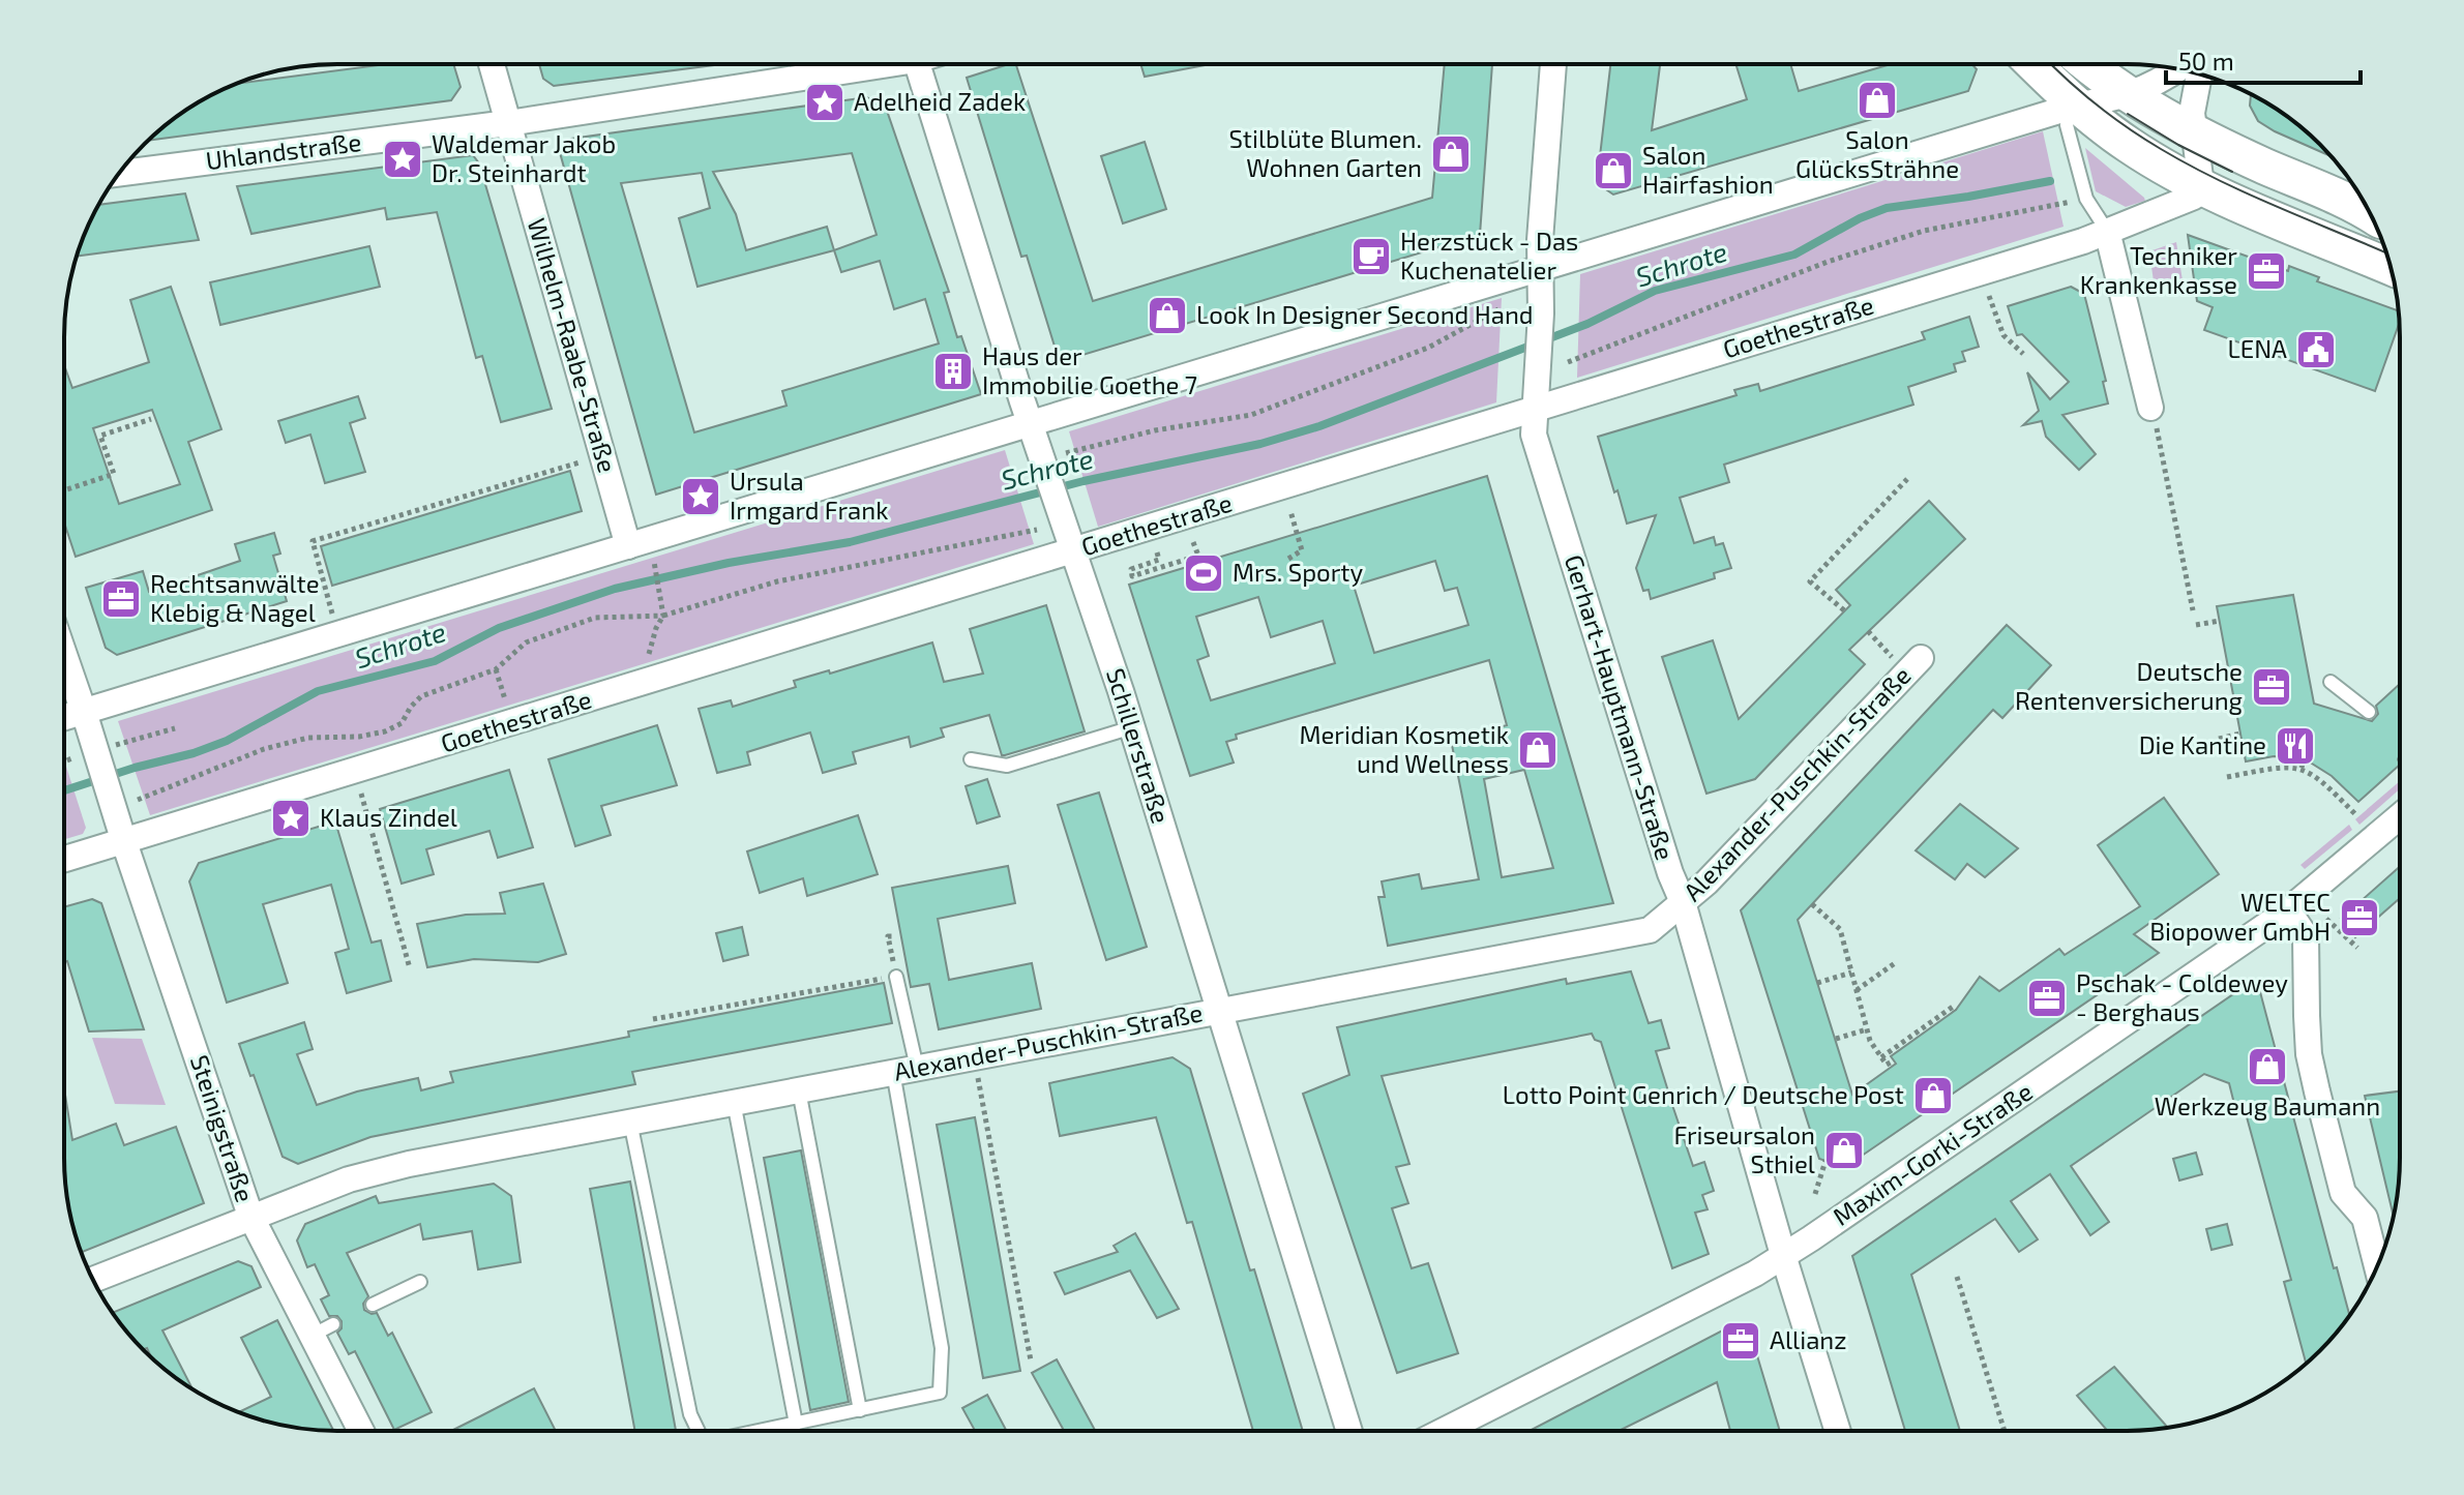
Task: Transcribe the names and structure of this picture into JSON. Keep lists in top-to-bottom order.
{
  "streets": {
    "street": [
      "Uhlandstraße",
      "Goethestraße",
      "Wilhelm-Raabe-Straße",
      "Gerhart-Hauptmann-Straße",
      "Schillerstraße",
      "Alexander-Puschkin-Straße",
      "Steinigstraße",
      "Maxim-Gorki-Straße"
    ]
  },
  "crossings": [
    ["Uhlandstraße", "Wilhelm-Raabe-Straße"],
    ["Goethestraße", "Gerhart-Hauptmann-Straße"],
    ["Goethestraße", "Schillerstraße"],
    ["Goethestraße", "Steinigstraße"],
    ["Gerhart-Hauptmann-Straße", "Alexander-Puschkin-Straße"],
    ["Gerhart-Hauptmann-Straße", "Maxim-Gorki-Straße"],
    ["Schillerstraße", "Alexander-Puschkin-Straße"],
    ["Alexander-Puschkin-Straße", "Steinigstraße"]
  ],
  "water": ["Schrote"],
  "places": {
    "shop": [
      "Salon GlücksSträhne",
      "Stilblüte Blumen. Wohnen Garten",
      "Salon Hairfashion",
      "Look In Designer Second Hand",
      "Meridian Kosmetik und Wellness",
      "Werkzeug Baumann",
      "Lotto Point Genrich / Deutsche Post",
      "Friseursalon Sthiel"
    ],
    "place": [
      "Adelheid Zadek",
      "Waldemar Jakob Dr. Steinhardt",
      "Ursula Irmgard Frank",
      "Klaus Zindel"
    ],
    "cafe": ["Herzstück - Das Kuchenatelier"],
    "office": [
      "Techniker Krankenkasse",
      "Rechtsanwälte Klebig & Nagel",
      "Deutsche Rentenversicherung",
      "WELTEC Biopower GmbH",
      "Pschak - Coldewey - Berghaus",
      "Allianz"
    ],
    "public building": ["LENA"],
    "building": ["Haus der Immobilie Goethe 7"],
    "sports": ["Mrs. Sporty"],
    "restaurant": ["Die Kantine"]
  },
  "scale_bar": "50 m"
}
